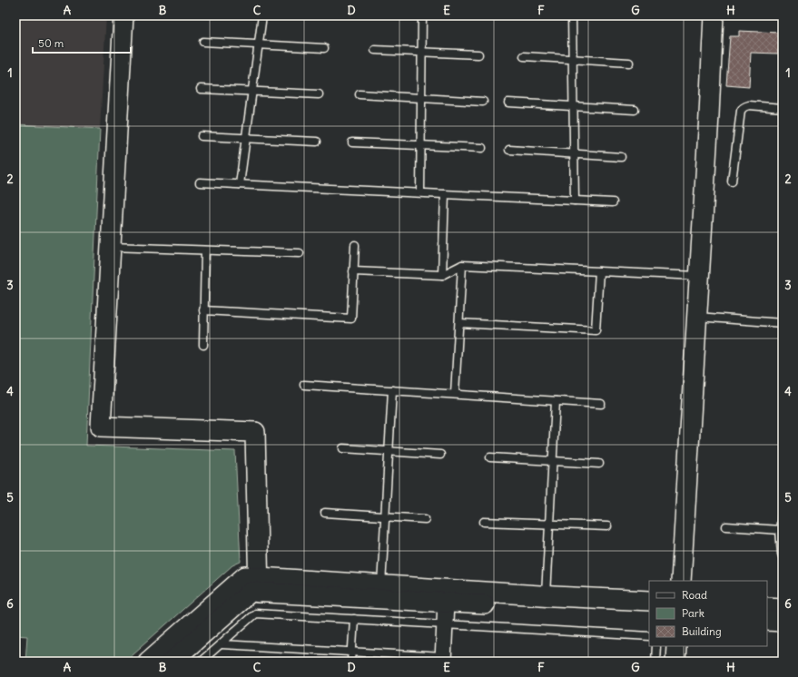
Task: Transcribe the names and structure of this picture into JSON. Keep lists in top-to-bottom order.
{
  "legend": ["Road", "Park", "Building"],
  "scale_bar": "50 m",
  "grid": {
    "columns": [
      "A",
      "B",
      "C",
      "D",
      "E",
      "F",
      "G",
      "H"
    ],
    "rows": [
      "1",
      "2",
      "3",
      "4",
      "5",
      "6"
    ]
  }
}
